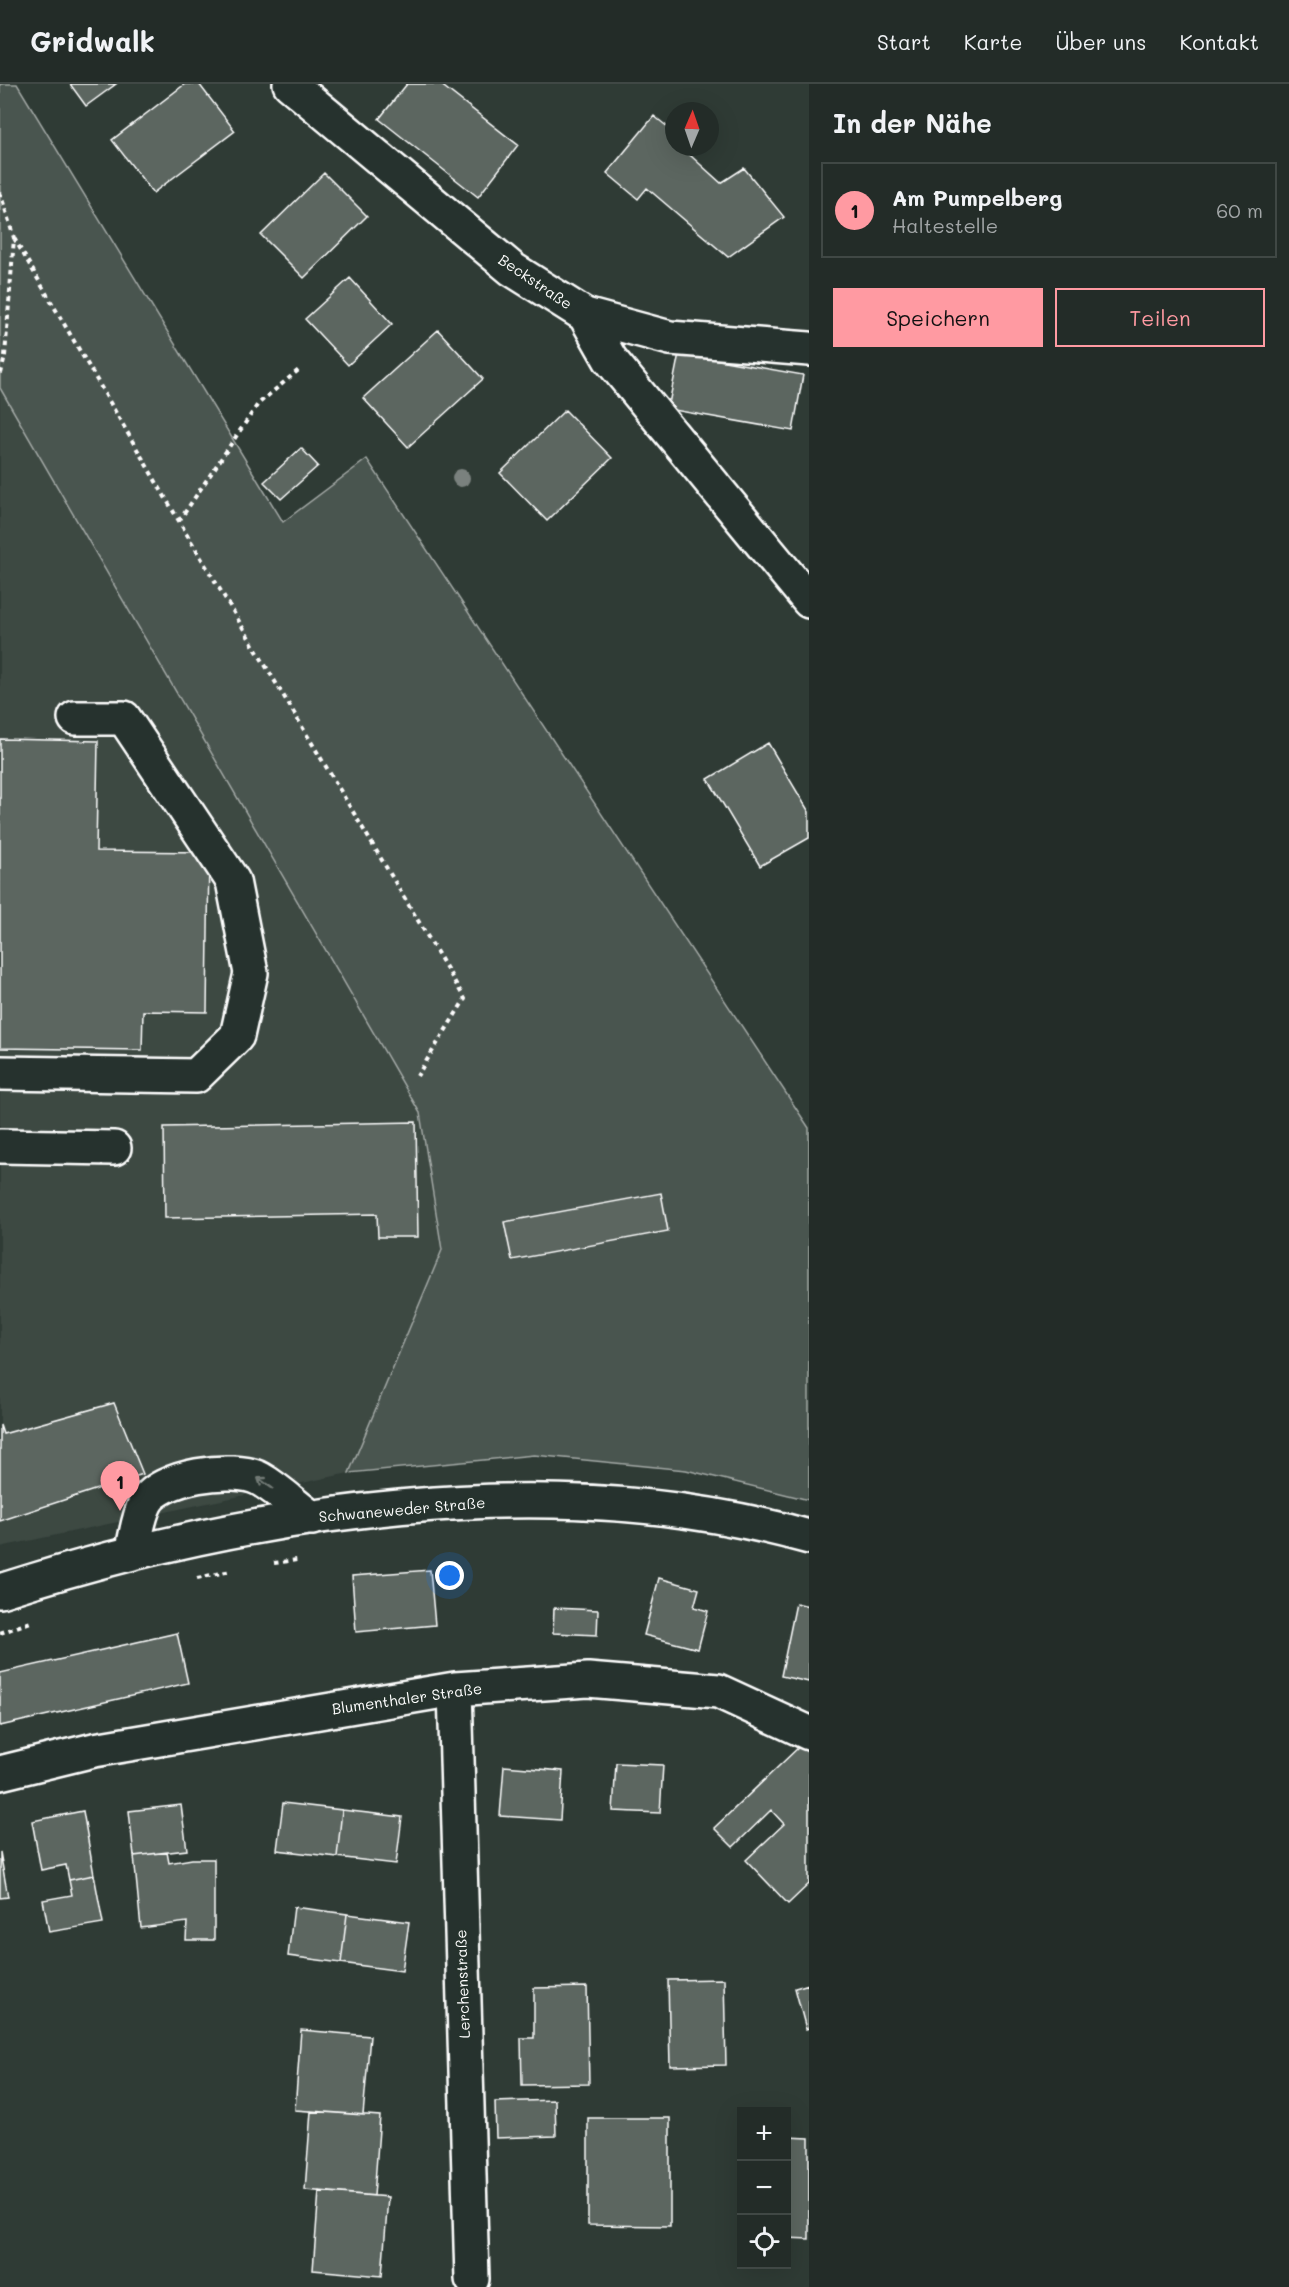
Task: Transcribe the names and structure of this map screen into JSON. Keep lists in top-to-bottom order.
{
  "streets": {
    "street": [
      "Beckstraße",
      "Schwaneweder Straße",
      "Blumenthaler Straße",
      "Lerchenstraße"
    ]
  },
  "crossings": [
    ["Blumenthaler Straße", "Lerchenstraße"]
  ],
  "north": "top",
  "page": {
    "header": "Gridwalk",
    "nav": [
      "Start",
      "Karte",
      "Über uns",
      "Kontakt"
    ],
    "heading": "In der Nähe",
    "list": [
      {
        "mark": "1",
        "name": "Am Pumpelberg",
        "note": "Haltestelle",
        "value": "60 m"
      }
    ],
    "buttons": ["Speichern", "Teilen"],
    "pins": "1",
    "map_buttons": ["+", "−"]
  }
}
